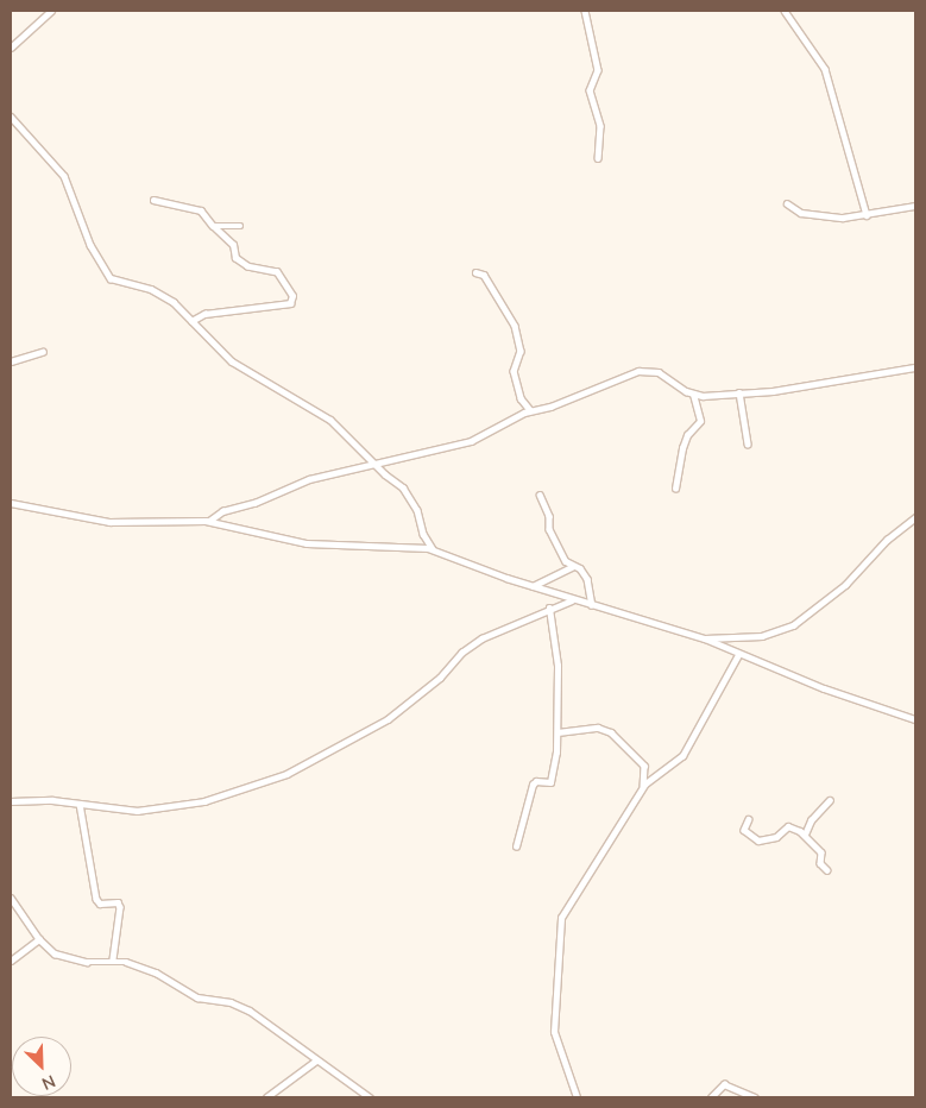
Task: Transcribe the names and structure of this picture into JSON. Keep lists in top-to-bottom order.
{
  "north": "bottom right"
}
